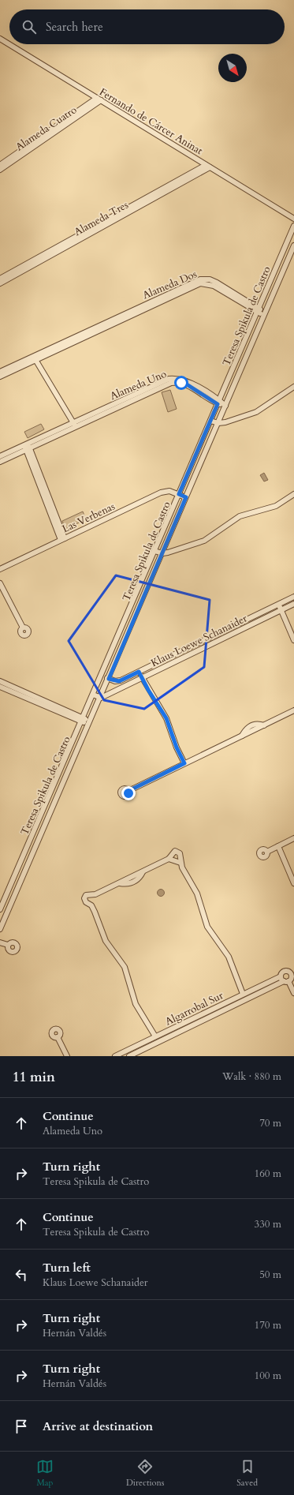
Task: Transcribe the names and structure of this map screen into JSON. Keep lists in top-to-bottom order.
{
  "streets": {
    "street": [
      "Fernando de Cárcer Aninat",
      "Alameda Cuatro",
      "Alameda Tres",
      "Alameda Dos",
      "Teresa Spikula de Castro",
      "Alameda Uno",
      "Las Verbenas",
      "Klaus Loewe Schanaider",
      "Algarrobal Sur"
    ]
  },
  "crossings": [
    ["Fernando de Cárcer Aninat", "Alameda Cuatro"],
    ["Fernando de Cárcer Aninat", "Alameda Tres"],
    ["Alameda Dos", "Teresa Spikula de Castro"],
    ["Teresa Spikula de Castro", "Alameda Uno"],
    ["Teresa Spikula de Castro", "Las Verbenas"],
    ["Teresa Spikula de Castro", "Klaus Loewe Schanaider"]
  ],
  "north": "bottom right",
  "page": {
    "search": "Search here",
    "heading": ["11 min", "Walk · 880 m"],
    "list": [
      ["Continue", "Alameda Uno", "70 m"],
      ["Turn right", "Teresa Spikula de Castro", "160 m"],
      ["Continue", "Teresa Spikula de Castro", "330 m"],
      ["Turn left", "Klaus Loewe Schanaider", "50 m"],
      ["Turn right", "Hernán Valdés", "170 m"],
      ["Turn right", "Hernán Valdés", "100 m"],
      "Arrive at destination"
    ],
    "nav": ["Map", "Directions", "Saved"]
  }
}
